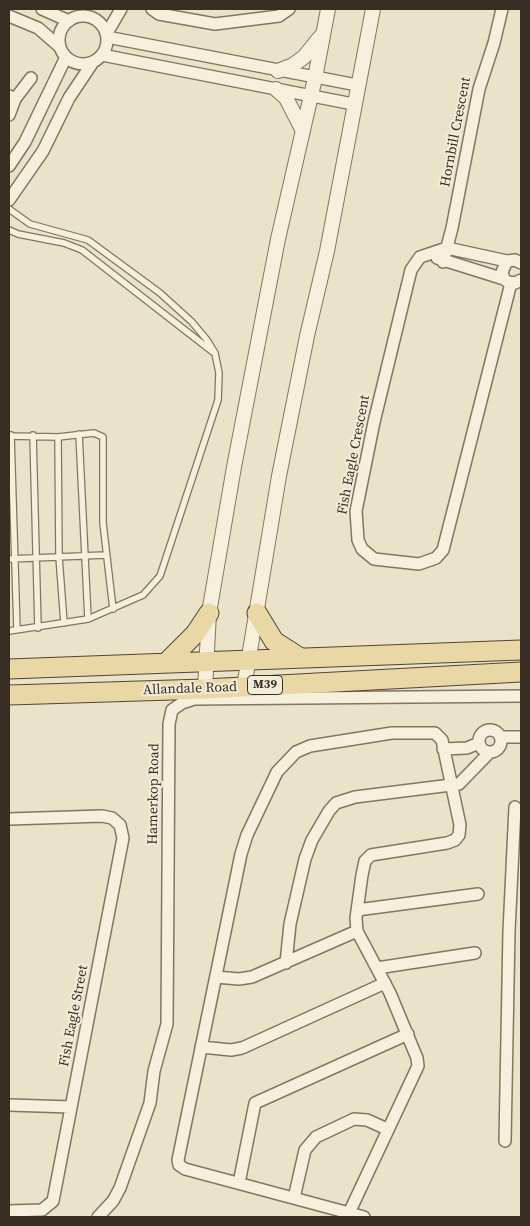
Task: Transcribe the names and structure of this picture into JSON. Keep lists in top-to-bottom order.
{
  "streets": {
    "main road": ["M39", "Allandale Road"],
    "street": [
      "Hornbill Crescent",
      "Fish Eagle Crescent",
      "Hamerkop Road",
      "Fish Eagle Street"
    ]
  },
  "crossings": [
    ["Hornbill Crescent", "Fish Eagle Crescent"]
  ]
}
